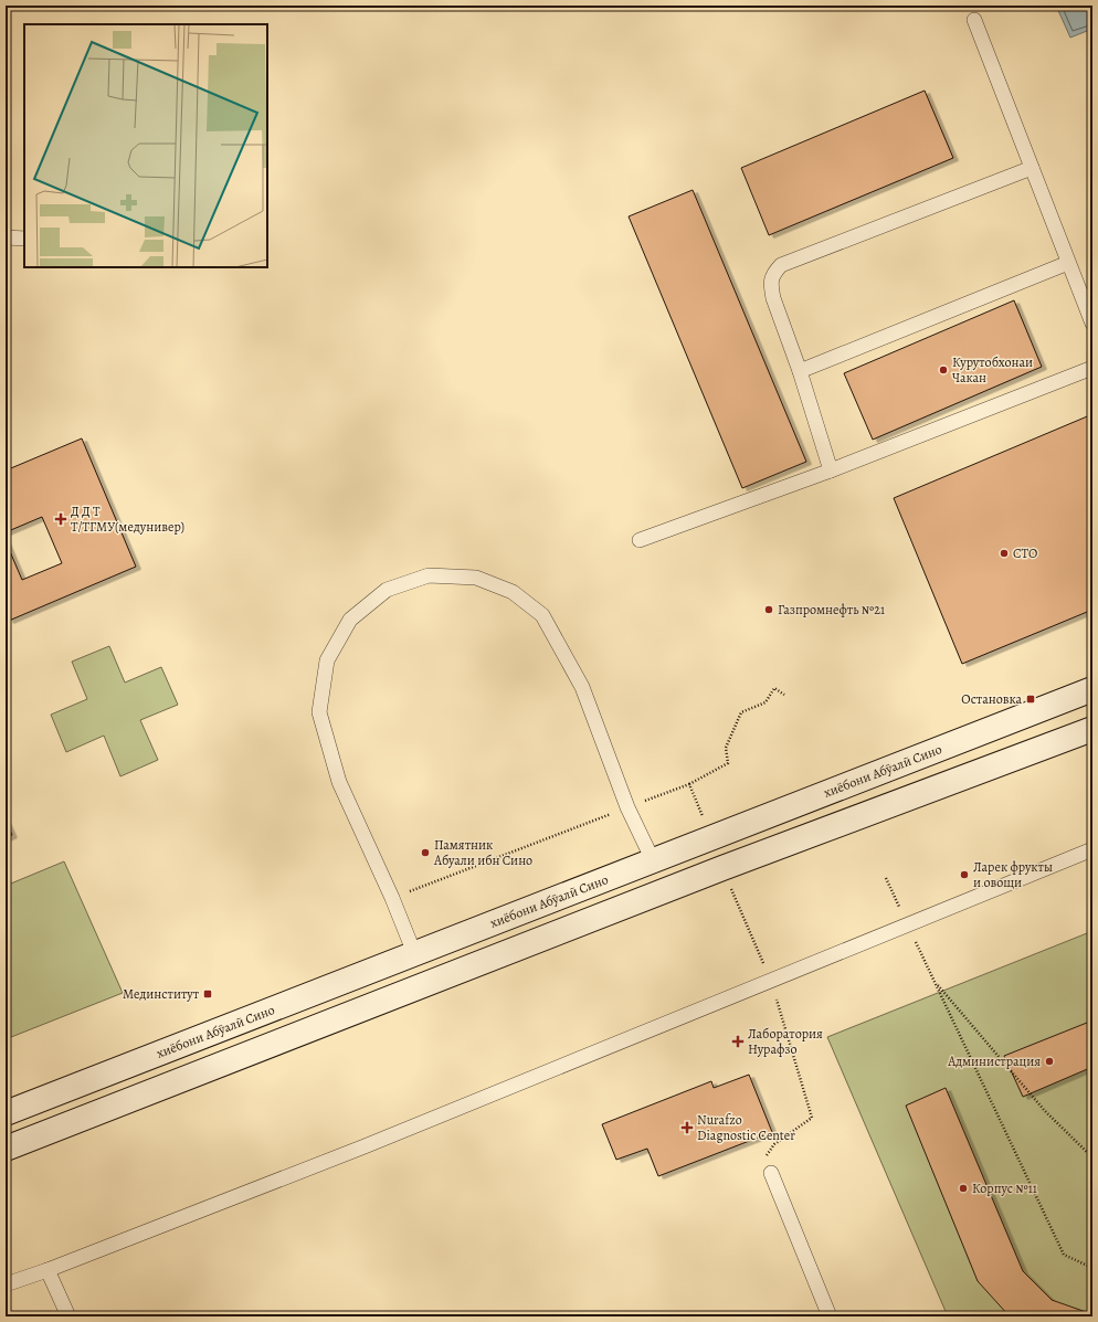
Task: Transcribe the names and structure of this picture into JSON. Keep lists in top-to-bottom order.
{
  "streets": {
    "main road": ["хиёбони Абӯалӣ Сино"]
  },
  "places": {
    "other": [
      "Курутобхонаи Чакан",
      "СТО",
      "Газпромнефть №21",
      "Памятник Абуали ибн Сино",
      "Ларек фрукты и овощи",
      "Администрация",
      "Корпус №11"
    ],
    "health": ["Д Д Т Т/ТГМУ(медунивер)", "Лаборатория Нурафзо", "Nurafzo Diagnostic Center"],
    "transit": ["Остановка", "Мединститут"]
  }
}
